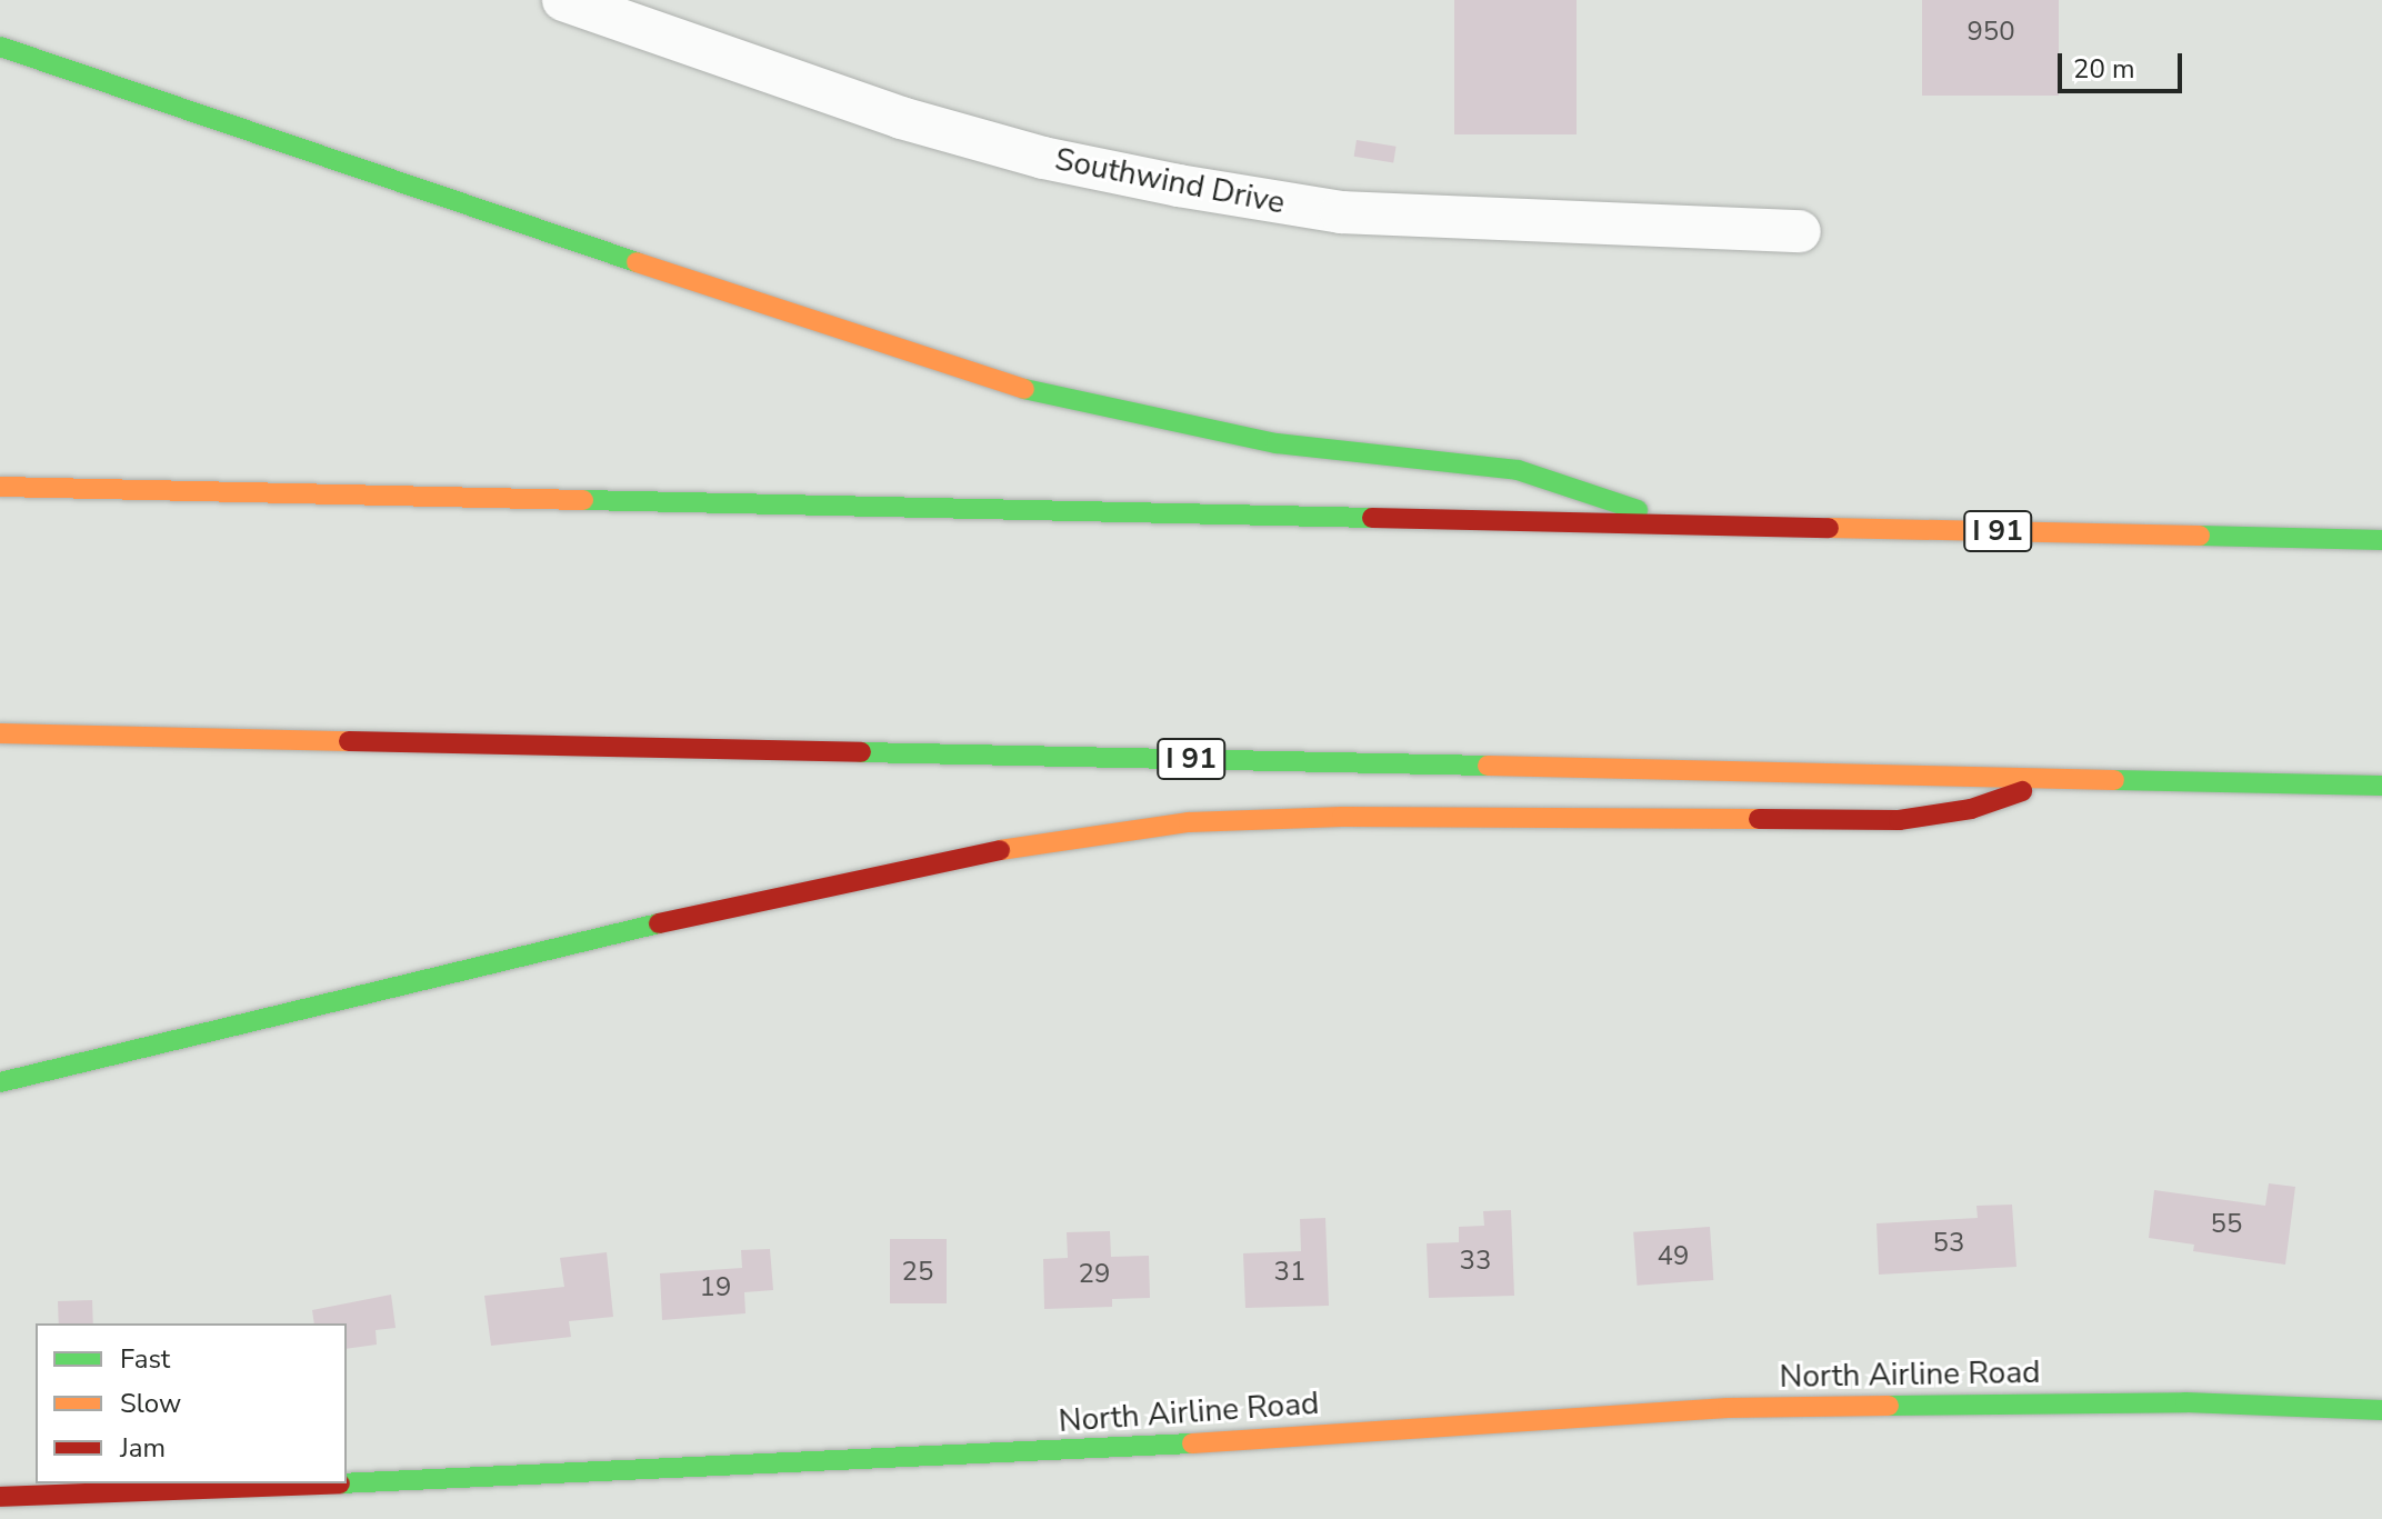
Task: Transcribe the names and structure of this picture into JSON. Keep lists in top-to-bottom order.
{
  "streets": {
    "main road": ["I 91", "North Airline Road"],
    "street": ["Southwind Drive"]
  },
  "house_numbers": [
    "950",
    "55",
    "53",
    "49",
    "33",
    "25",
    "31",
    "29",
    "19"
  ],
  "legend": ["Fast", "Slow", "Jam"],
  "scale_bar": "20 m"
}
